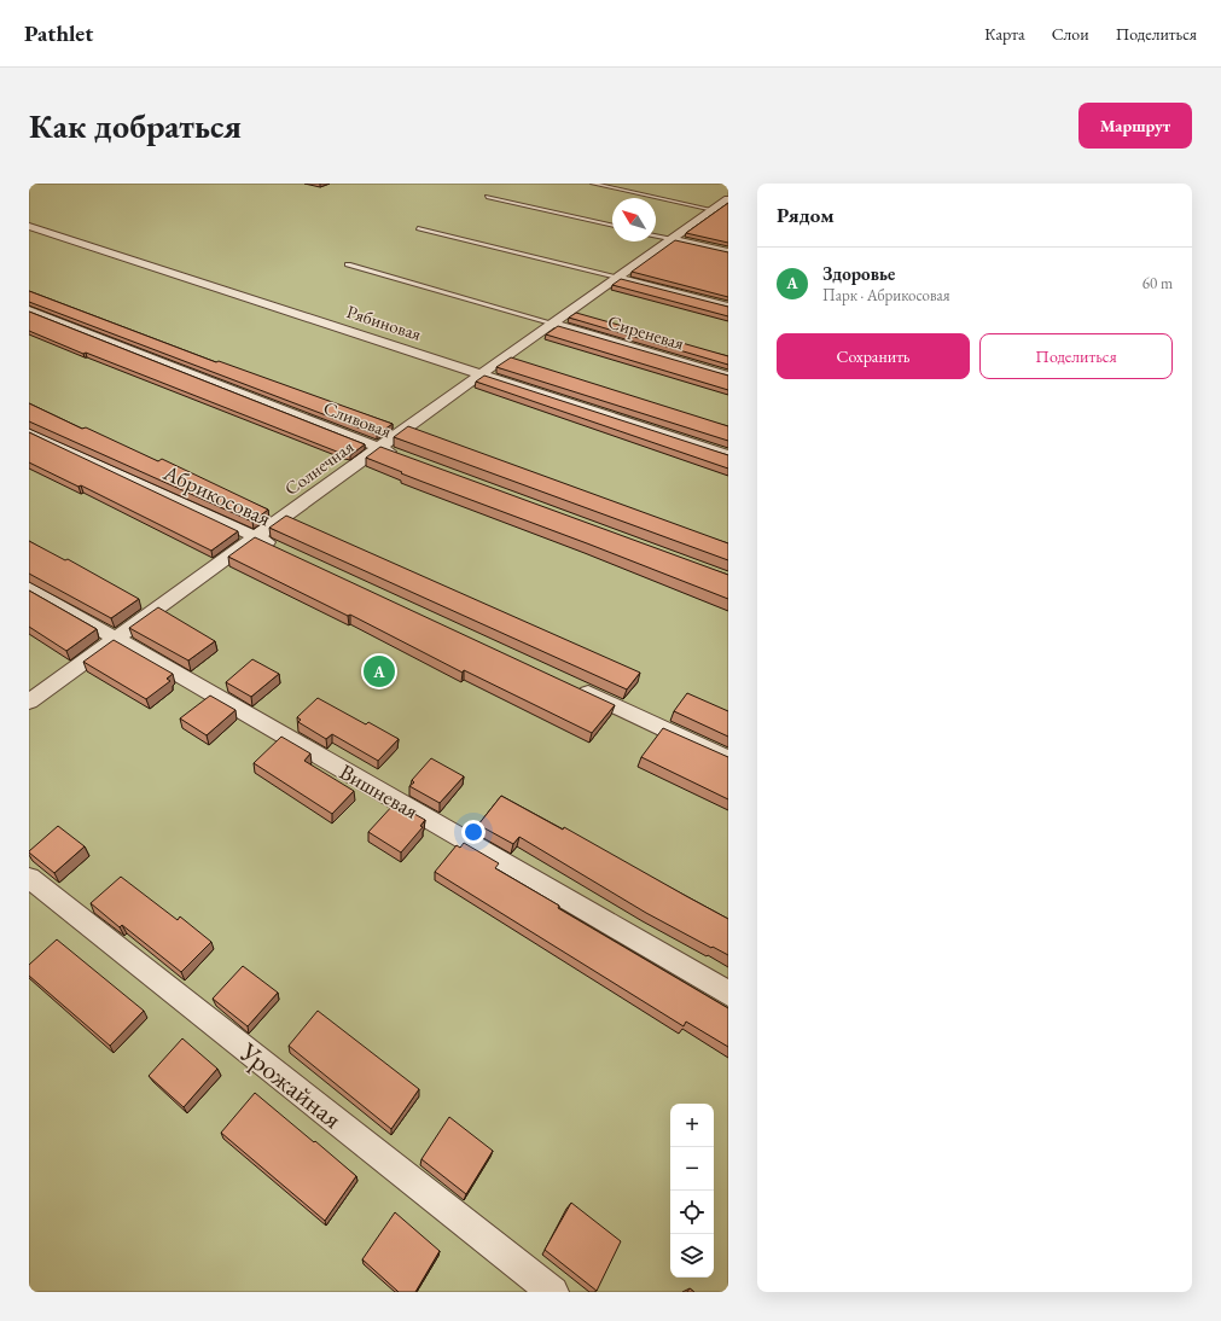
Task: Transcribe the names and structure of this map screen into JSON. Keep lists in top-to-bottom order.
{
  "streets": {
    "street": [
      "Рябиновая",
      "Сиреневая",
      "Сливовая",
      "Солнечная",
      "Абрикосовая",
      "Вишневая",
      "Урожайная"
    ]
  },
  "crossings": [
    ["Рябиновая", "Солнечная"],
    ["Сиреневая", "Солнечная"],
    ["Сливовая", "Солнечная"],
    ["Солнечная", "Абрикосовая"],
    ["Солнечная", "Вишневая"]
  ],
  "north": "top left",
  "page": {
    "header": "Pathlet",
    "nav": ["Карта", "Слои", "Поделиться"],
    "buttons": [
      "Маршрут",
      ["Сохранить", "Поделиться"]
    ],
    "title": "Как добраться",
    "heading": "Рядом",
    "list": [
      {
        "mark": "A",
        "name": "Здоровье",
        "note": "Парк · Абрикосовая",
        "value": "60 m"
      }
    ],
    "pins": "A",
    "map_buttons": ["+", "−"]
  }
}
